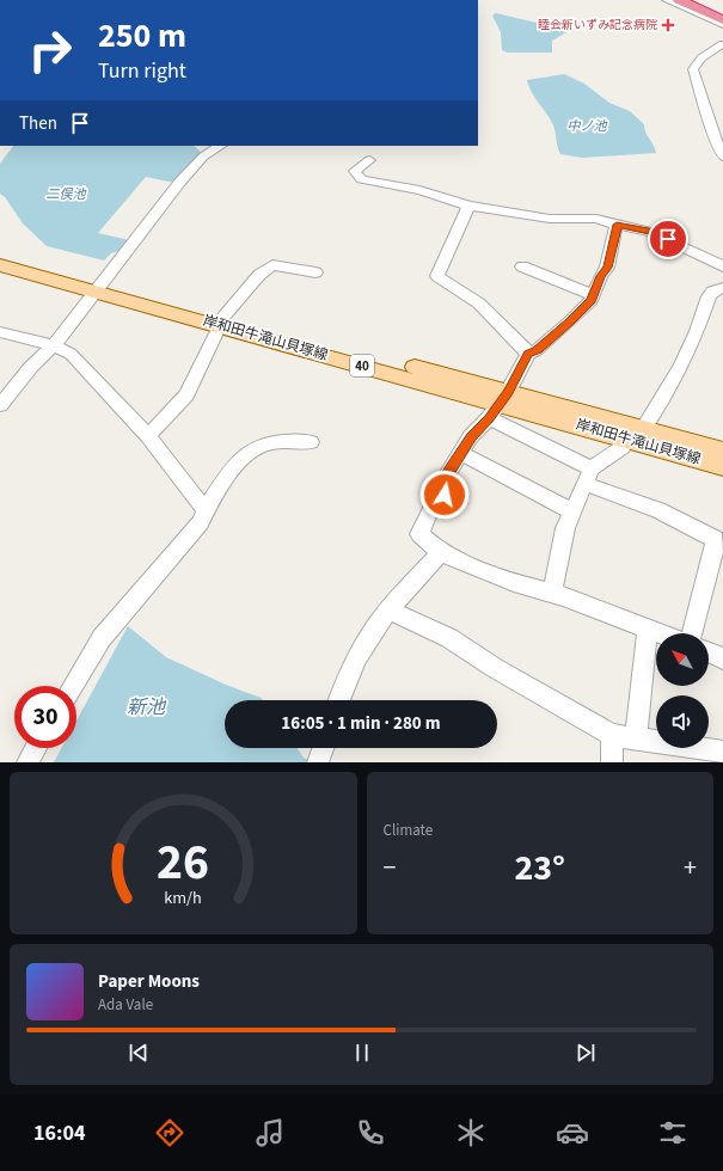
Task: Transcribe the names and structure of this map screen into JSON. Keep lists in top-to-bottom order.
{
  "streets": {
    "main road": ["岸和田牛滝山貝塚線", "40"]
  },
  "water": ["中ノ池", "二俣池", "新池"],
  "places": {
    "health": ["睦会新いずみ記念病院"]
  },
  "north": "top left",
  "page": {
    "turn": ["250 m", "Turn right"],
    "then": "Then",
    "limit": "30",
    "trip": "16:05 · 1 min · 280 m",
    "tile": "Climate",
    "heat": ["−", "23°", "+"],
    "song": ["Paper Moons", "Ada Vale"],
    "tabs": "16:04",
    "gauge": ["26", "km/h"]
  }
}
